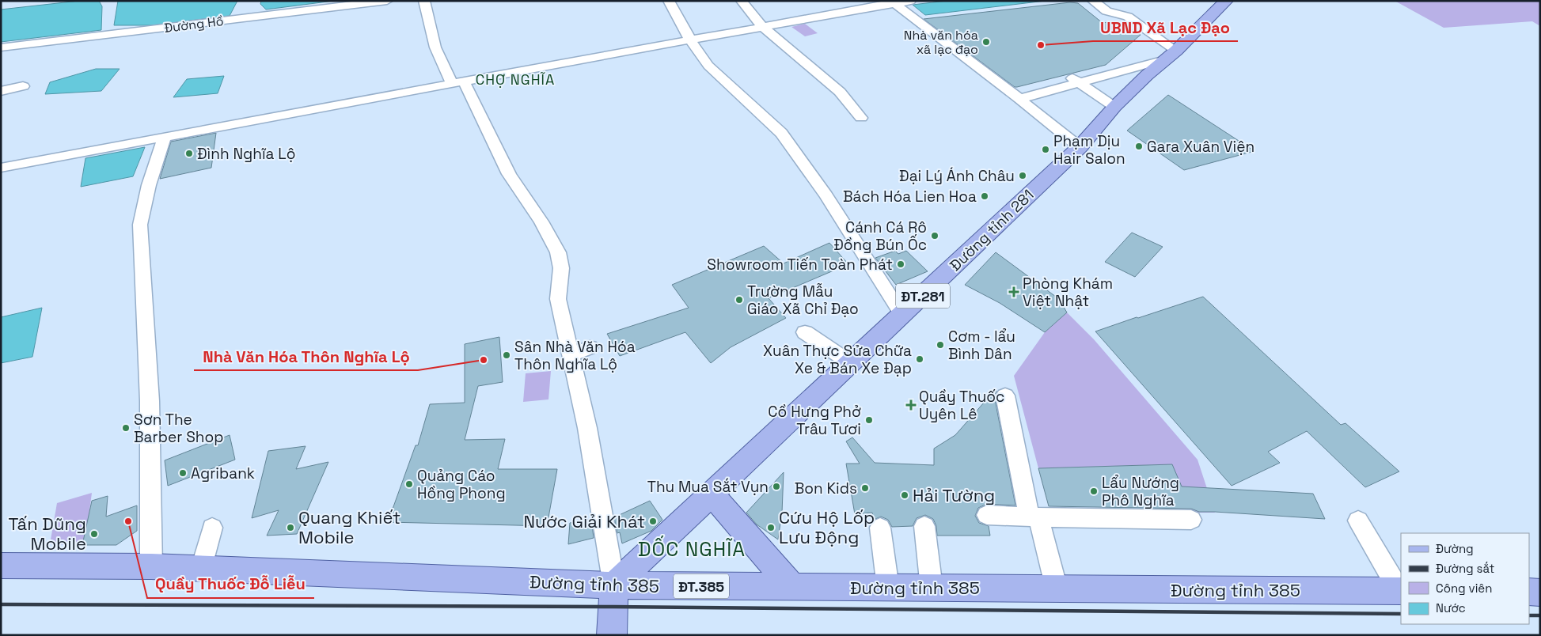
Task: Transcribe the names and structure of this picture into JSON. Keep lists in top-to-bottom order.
{
  "streets": {
    "main road": [
      "Đường tỉnh 281",
      "ĐT.281",
      "Đường tỉnh 385",
      "ĐT.385"
    ],
    "street": ["Đường Hồ"]
  },
  "crossings": [
    ["Đường tỉnh 281", "Đường tỉnh 385"]
  ],
  "districts": ["CHỢ NGHĨA", "DỐC NGHĨA"],
  "places": {
    "other": [
      "Nhà văn hóa xã lạc đạo",
      "UBND Xã Lạc Đạo",
      "Gara Xuân Viện",
      "Phạm Dịu Hair Salon",
      "Đình Nghĩa Lộ",
      "Đại Lý Ánh Châu",
      "Bách Hóa Lien Hoa",
      "Cánh Cá Rô Đồng Bún Ốc",
      "Showroom Tiến Toàn Phát",
      "Trường Mẫu Giáo Xã Chỉ Đạo",
      "Cơm - lẩu Bình Dân",
      "Sân Nhà Văn Hóa Thôn Nghĩa Lộ",
      "Xuân Thực Sửa Chữa Xe & Bán Xe Đạp",
      "Nhà Văn Hóa Thôn Nghĩa Lộ",
      "Cồ Hưng Phở Trâu Tươi",
      "Sơn The Barber Shop",
      "Agribank",
      "Quảng Cáo Hồng Phong",
      "Thu Mua Sắt Vụn",
      "Bon Kids",
      "Lẩu Nướng Phô Nghĩa",
      "Hải Tường",
      "Quầy Thuốc Đỗ Liễu",
      "Nước Giải Khát",
      "Quang Khiết Mobile",
      "Cứu Hộ Lốp Lưu Động",
      "Tấn Dũng Mobile"
    ],
    "health": ["Phòng Khám Việt Nhật", "Quầy Thuốc Uyên Lê"]
  },
  "legend": [
    "Đường",
    "Đường sắt",
    "Công viên",
    "Nước"
  ]
}
